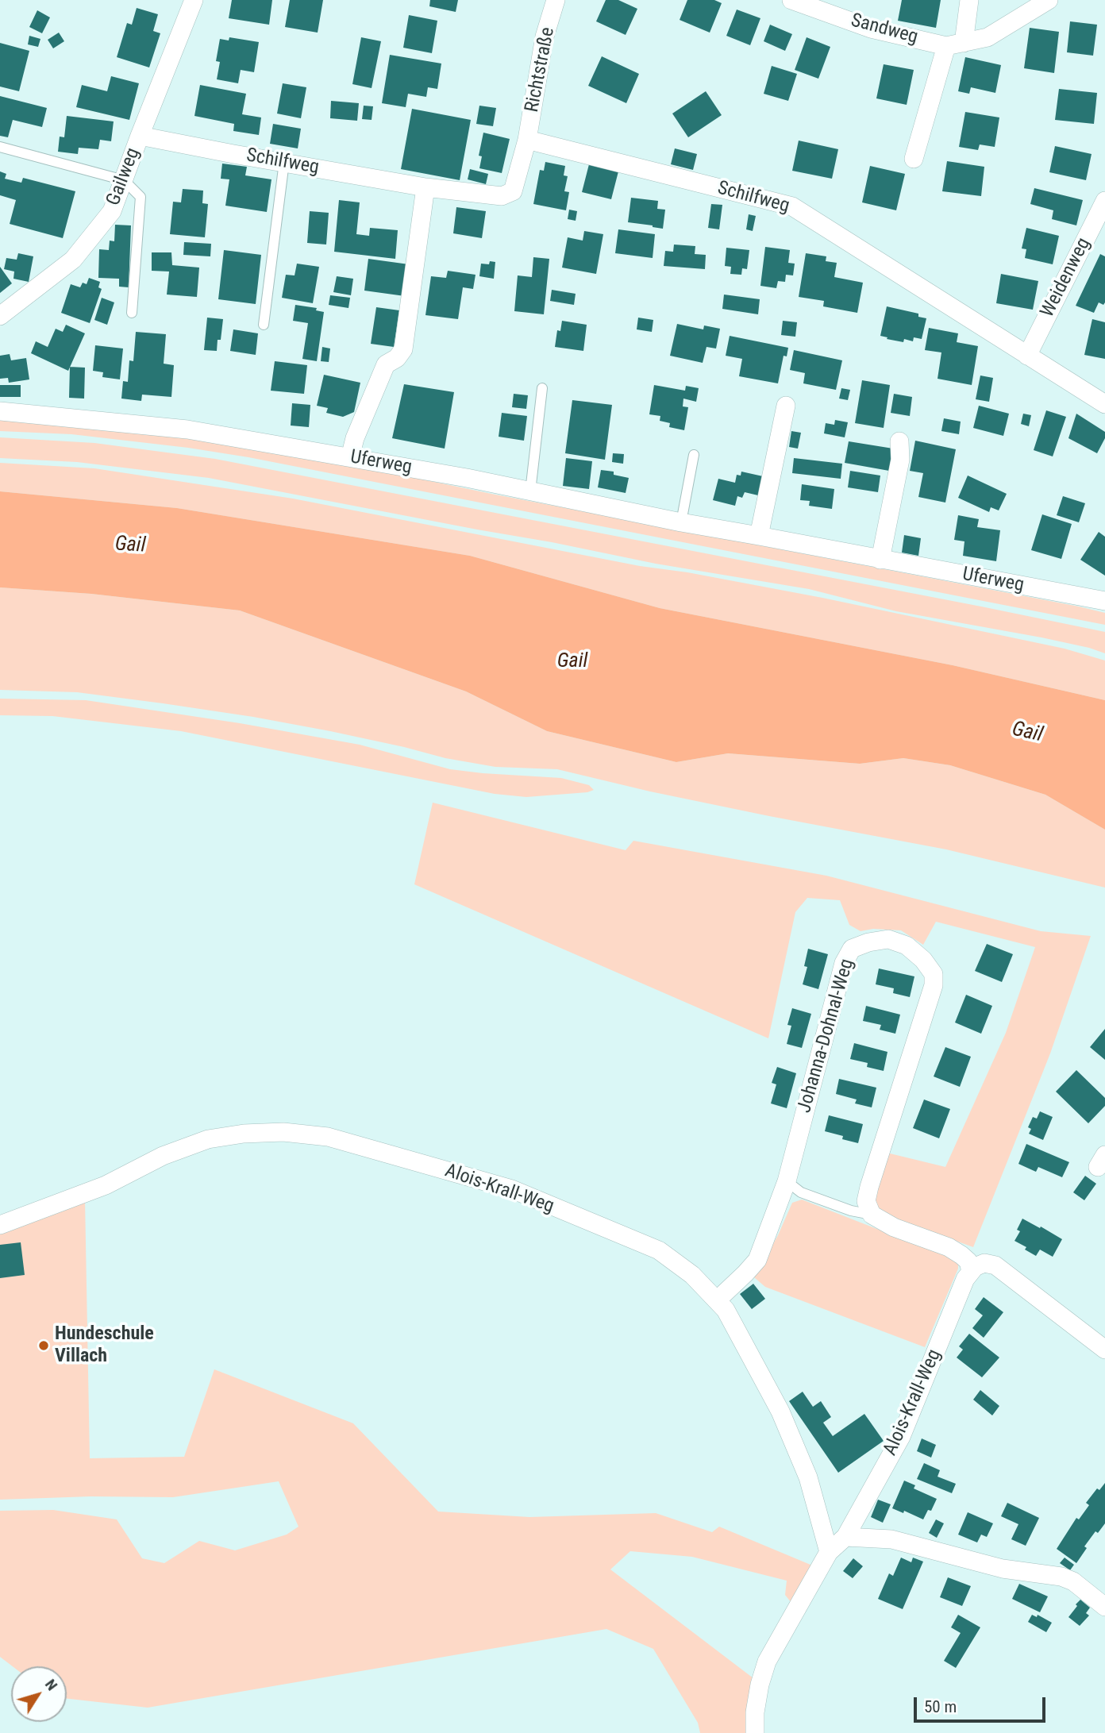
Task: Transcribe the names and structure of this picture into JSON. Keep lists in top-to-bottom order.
{
  "streets": {
    "street": [
      "Sandweg",
      "Richtstraße",
      "Schilfweg",
      "Gailweg",
      "Weidenweg",
      "Uferweg",
      "Johanna-Dohnal-Weg",
      "Alois-Krall-Weg"
    ]
  },
  "crossings": [
    ["Richtstraße", "Schilfweg"],
    ["Schilfweg", "Gailweg"],
    ["Schilfweg", "Weidenweg"],
    ["Johanna-Dohnal-Weg", "Alois-Krall-Weg"]
  ],
  "water": ["Gail"],
  "places": ["Hundeschule Villach"],
  "scale_bar": "50 m",
  "north": "top right"
}
